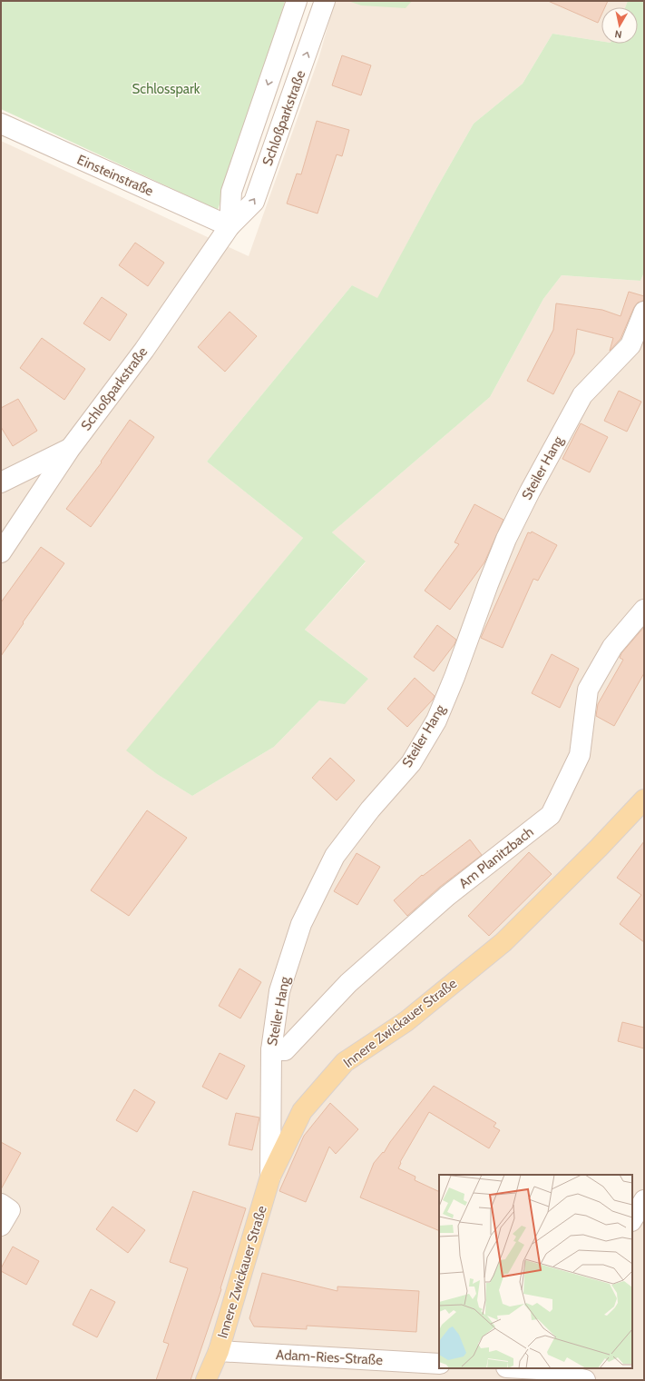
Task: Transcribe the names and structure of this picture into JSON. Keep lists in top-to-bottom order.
{
  "streets": {
    "main road": ["Innere Zwickauer Straße"],
    "street": [
      "Schloßparkstraße",
      "Einsteinstraße",
      "Steiler Hang",
      "Am Planitzbach",
      "Adam-Ries-Straße"
    ]
  },
  "crossings": [
    ["Schloßparkstraße", "Einsteinstraße"],
    ["Steiler Hang", "Am Planitzbach"],
    ["Steiler Hang", "Innere Zwickauer Straße"],
    ["Innere Zwickauer Straße", "Adam-Ries-Straße"]
  ],
  "parks": ["Schlosspark"],
  "north": "bottom"
}
